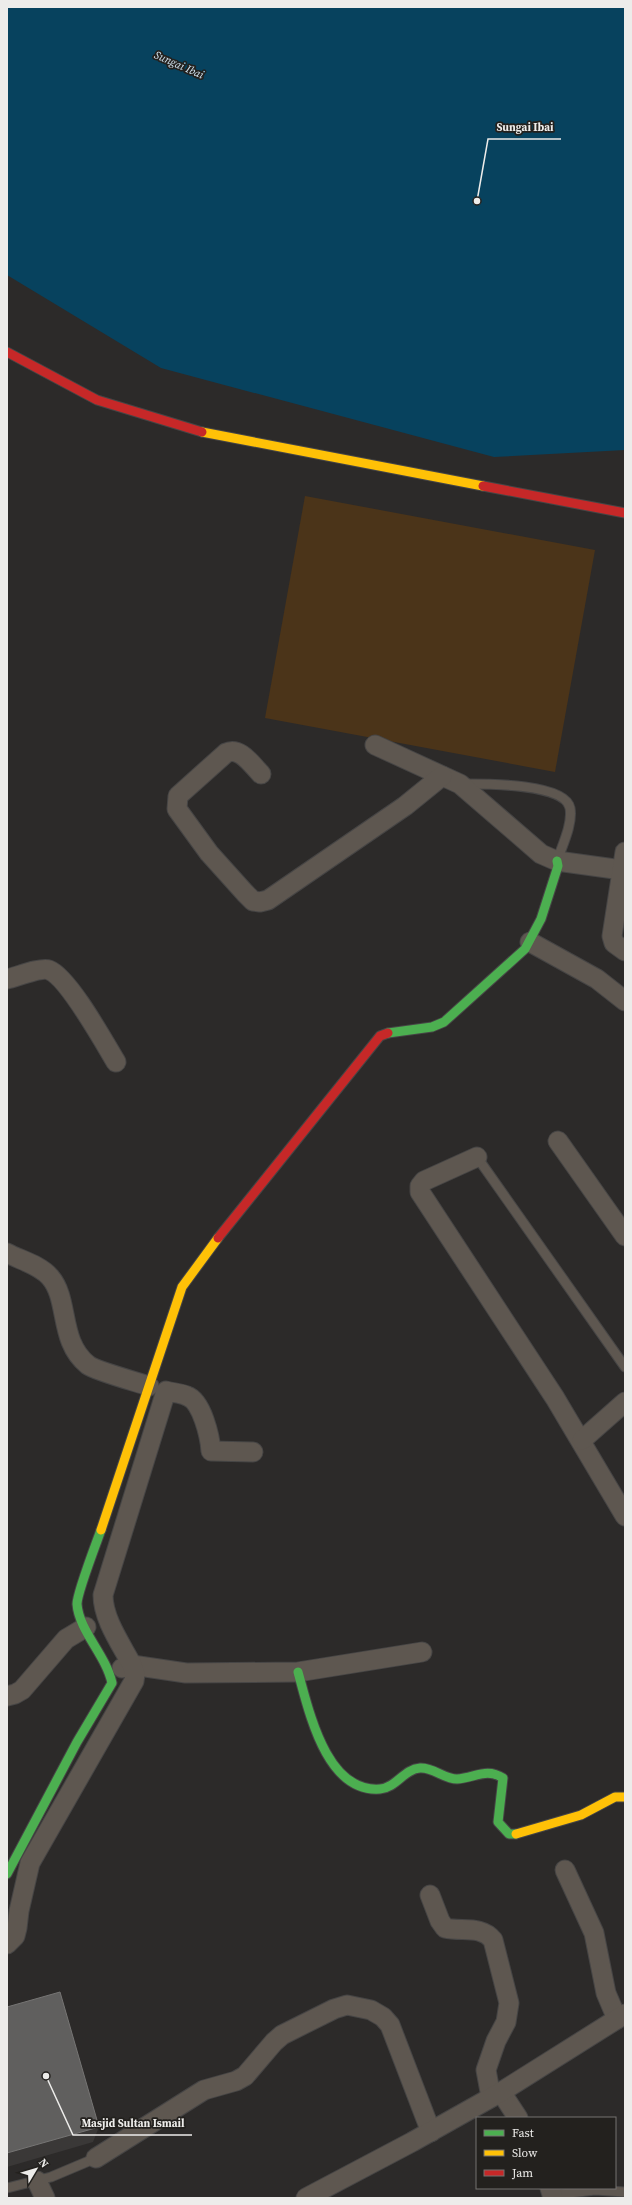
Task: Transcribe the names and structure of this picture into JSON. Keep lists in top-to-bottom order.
{
  "water": ["Sungai Ibai"],
  "places": ["Sungai Ibai", "Masjid Sultan Ismail"],
  "legend": ["Fast", "Slow", "Jam"],
  "north": "top right"
}
